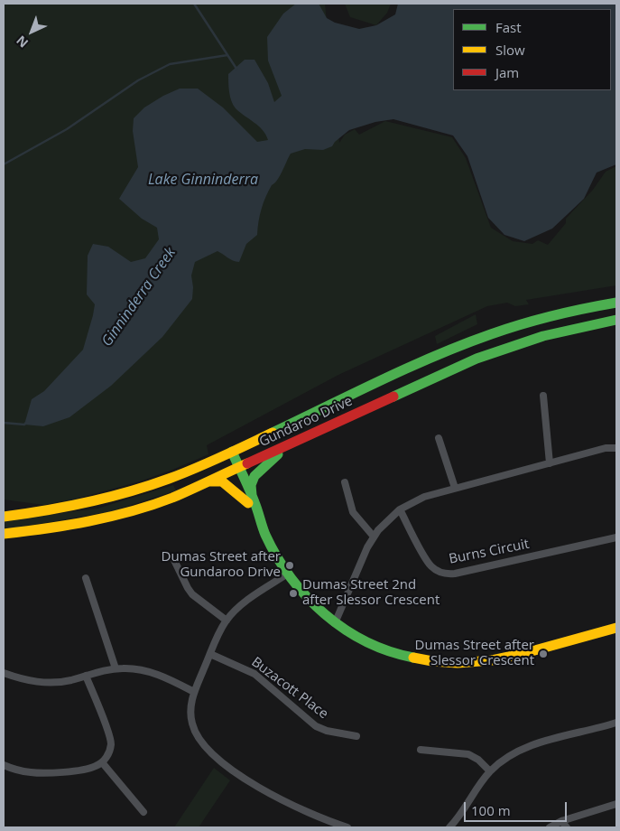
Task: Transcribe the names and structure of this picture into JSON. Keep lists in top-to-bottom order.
{
  "streets": {
    "main road": ["Gundaroo Drive"],
    "street": ["Burns Circuit", "Buzacott Place"]
  },
  "water": ["Lake Ginninderra", "Ginninderra Creek"],
  "places": ["Dumas Street after Gundaroo Drive", "Dumas Street 2nd after Slessor Crescent", "Dumas Street after Slessor Crescent"],
  "legend": ["Fast", "Slow", "Jam"],
  "scale_bar": "100 m",
  "north": "bottom left"
}
